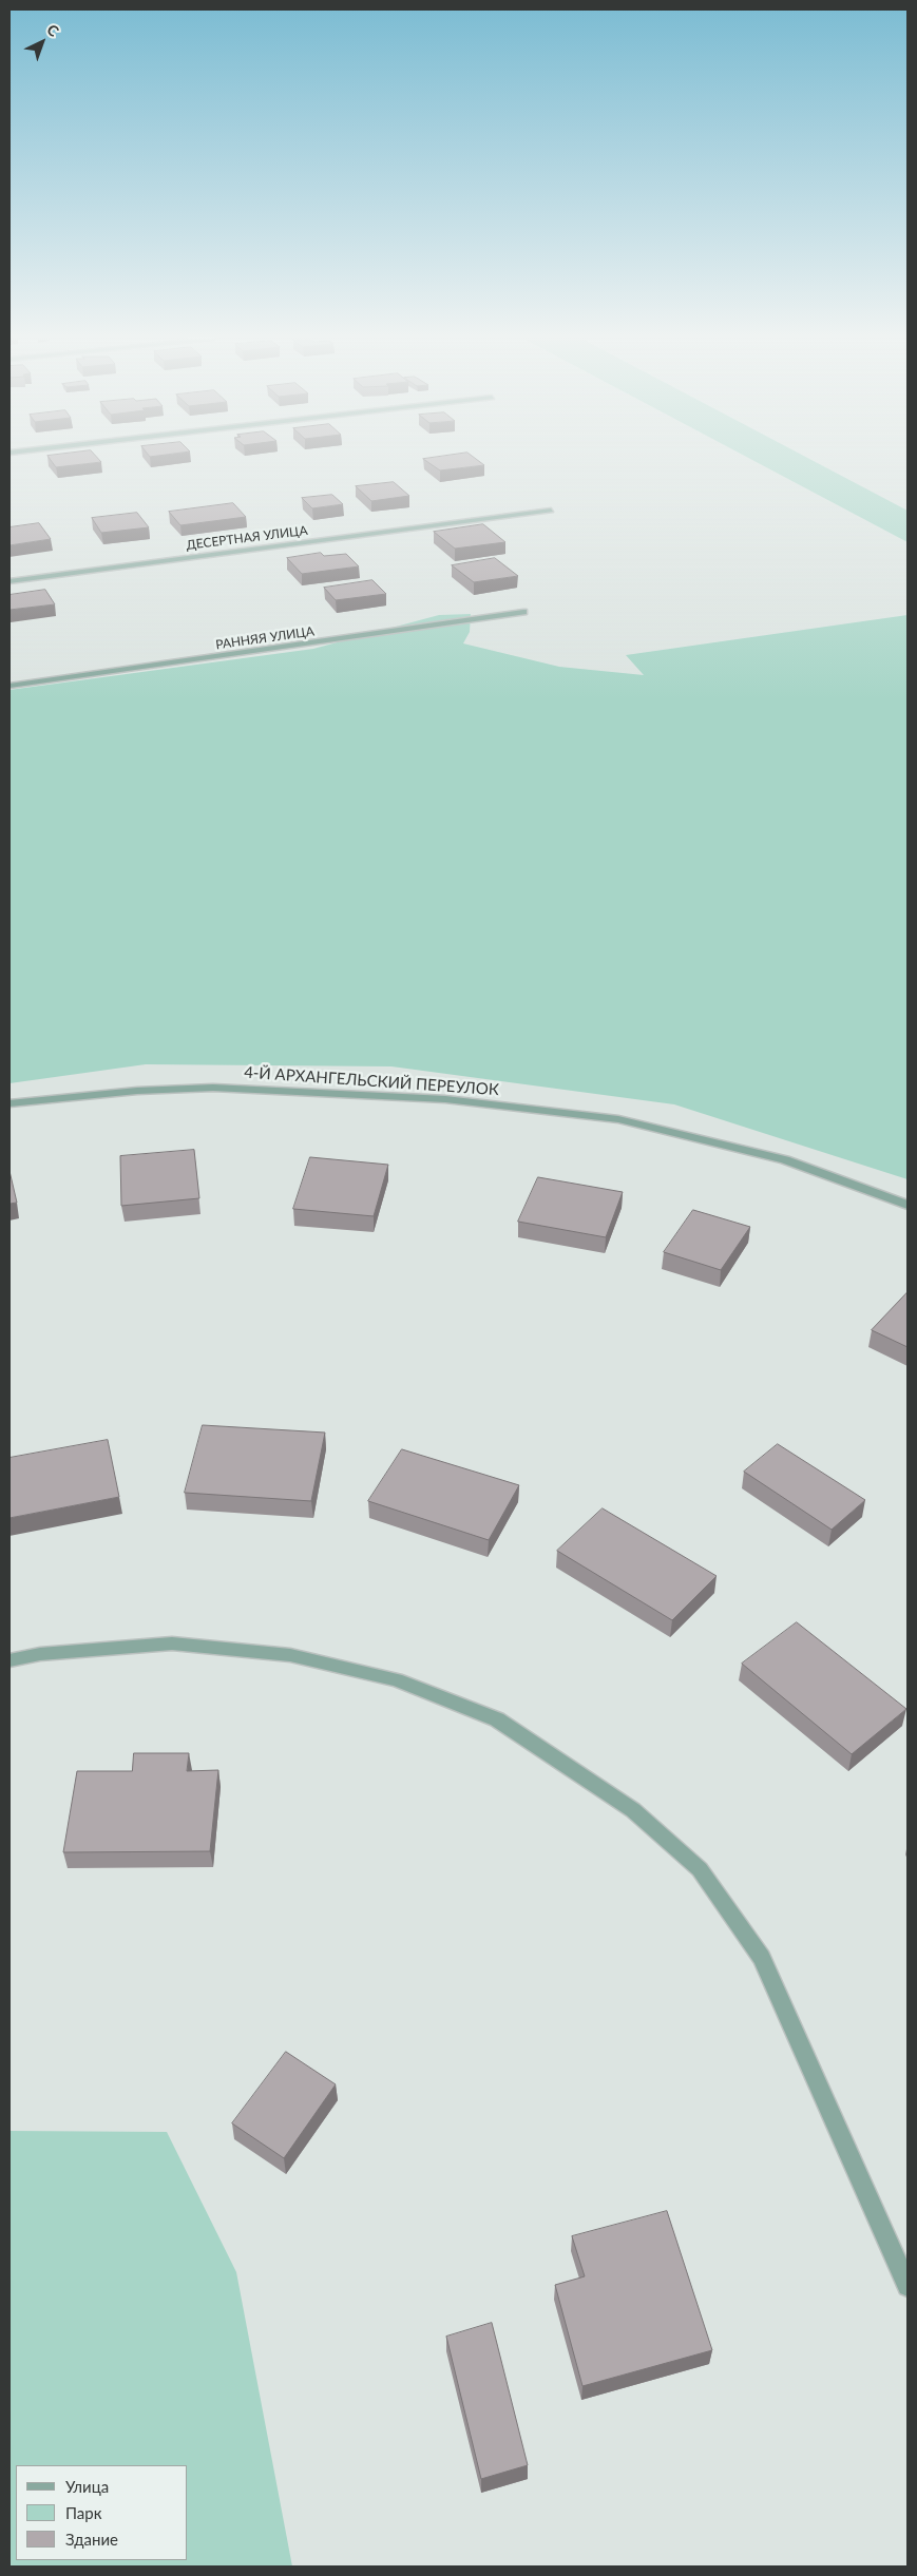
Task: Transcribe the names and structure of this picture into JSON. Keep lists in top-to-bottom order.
{
  "streets": {
    "street": ["ДЕСЕРТНАЯ УЛИЦА", "РАННЯЯ УЛИЦА", "4-Й АРХАНГЕЛЬСКИЙ ПЕРЕУЛОК"]
  },
  "legend": ["Улица", "Парк", "Здание"],
  "north": "top right"
}
